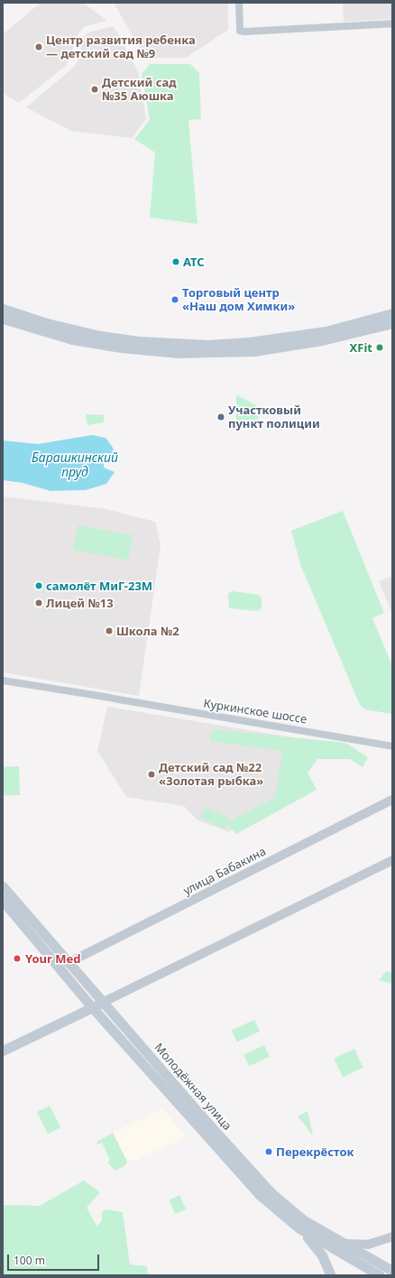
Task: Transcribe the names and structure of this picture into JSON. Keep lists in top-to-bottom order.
{
  "streets": {
    "main road": ["Молодёжная улица"],
    "street": ["Куркинское шоссе", "улица Бабакина"]
  },
  "crossings": [
    ["улица Бабакина", "Молодёжная улица"]
  ],
  "water": ["Барашкинский пруд"],
  "places": [
    "Центр развития ребенка — детский сад №9",
    "Детский сад №35 Аюшка",
    "АТС",
    "Торговый центр «Наш дом Химки»",
    "XFit",
    "Участковый пункт полиции",
    "самолёт МиГ-23М",
    "Лицей №13",
    "Школа №2",
    "Детский сад №22 «Золотая рыбка»",
    "Your Med",
    "Перекрёсток"
  ],
  "scale_bar": "100 m"
}
